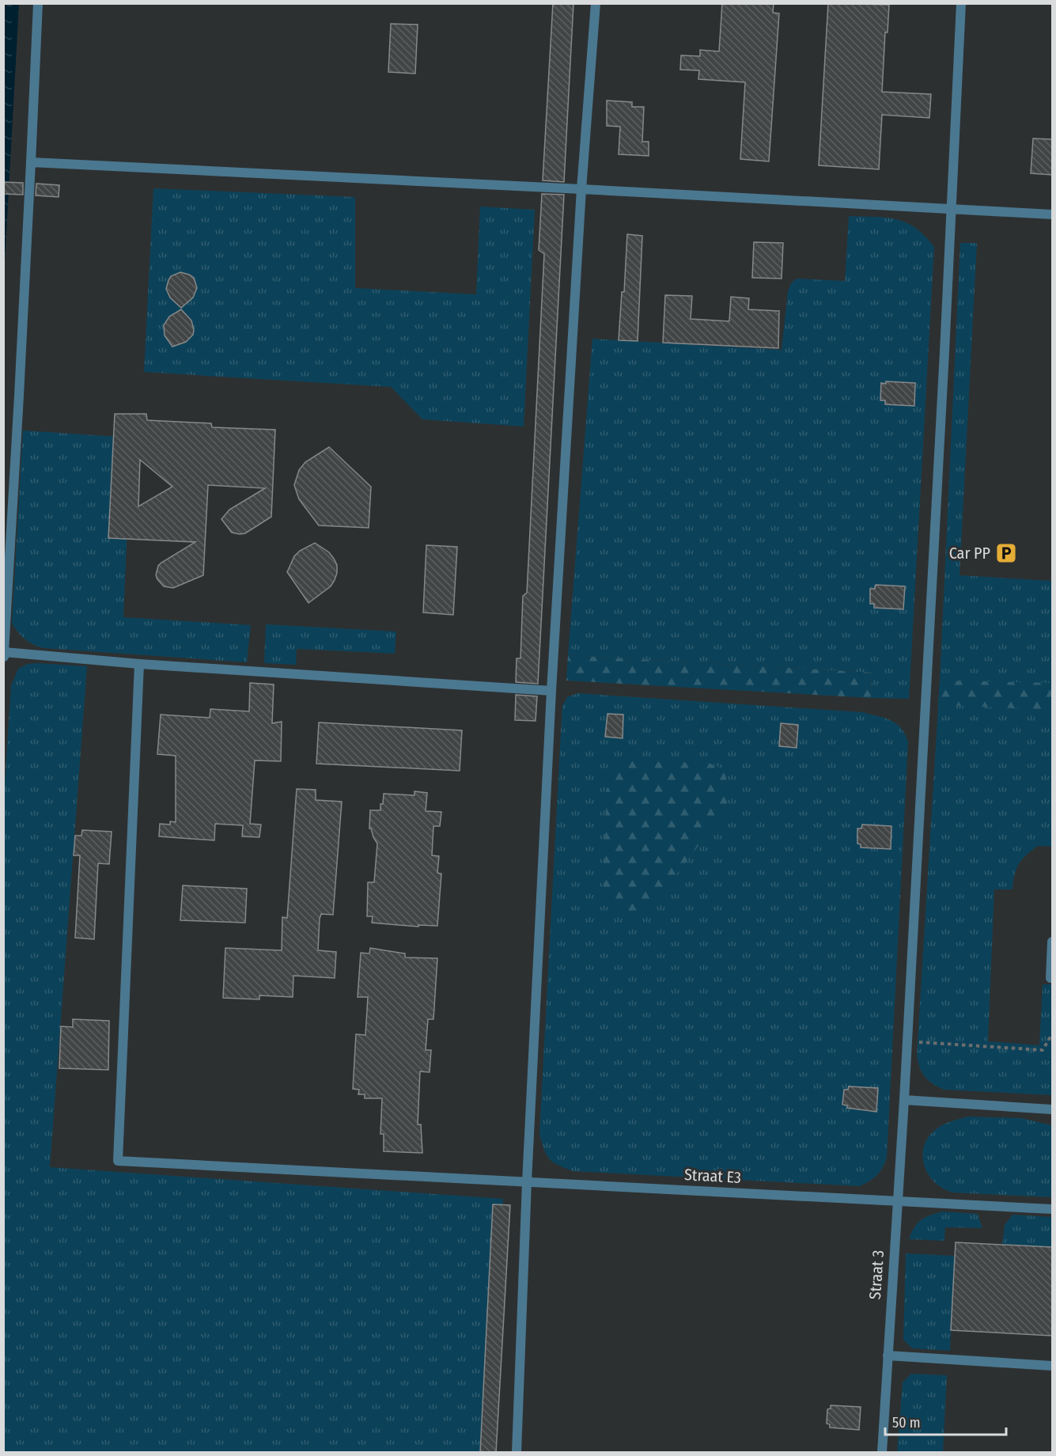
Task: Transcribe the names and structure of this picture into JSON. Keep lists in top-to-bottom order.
{
  "streets": {
    "lane": ["Straat E3", "Straat 3"]
  },
  "crossings": [
    ["Straat E3", "Straat 3"]
  ],
  "places": {
    "parking": ["Car PP"]
  },
  "scale_bar": "50 m"
}
